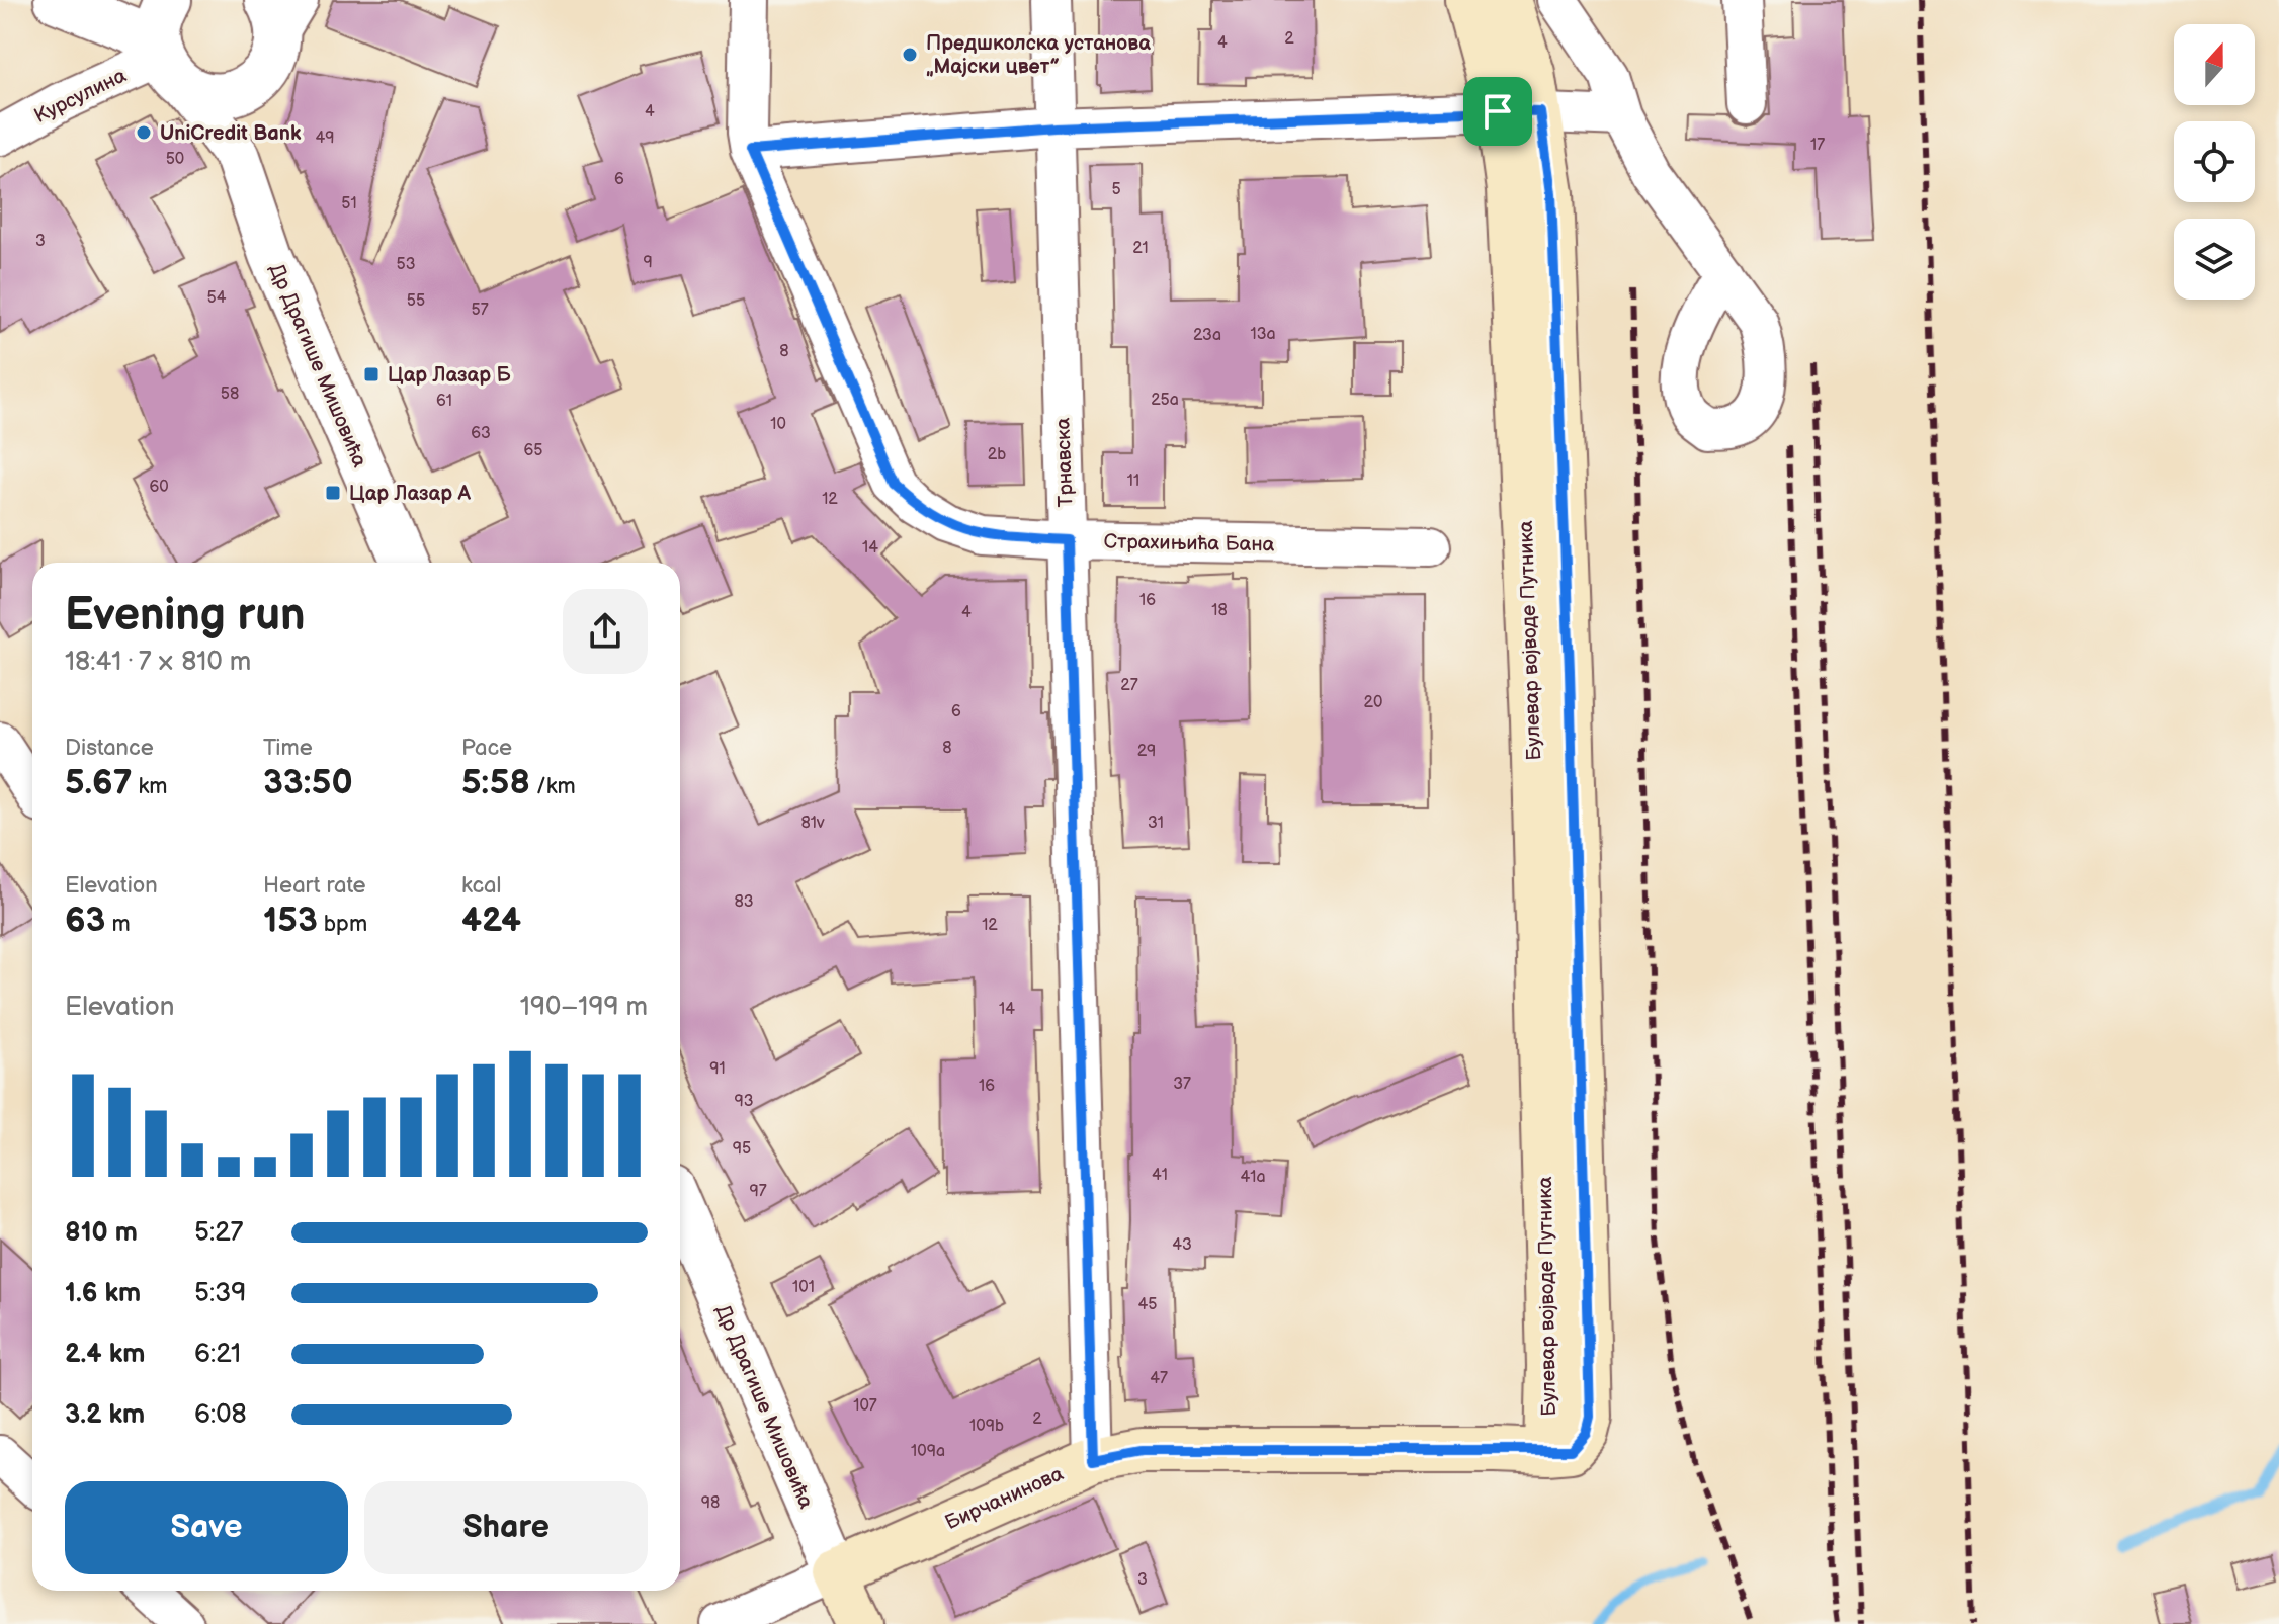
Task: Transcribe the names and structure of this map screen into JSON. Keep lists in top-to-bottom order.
{
  "streets": {
    "main road": ["Др Драгише Мишовића", "Булевар војводе Путника", "Бирчанинова"],
    "street": ["Курсулина", "Трнавска", "Страхињића Бана"]
  },
  "crossings": [
    ["Курсулина", "Др Драгише Мишовића"],
    ["Др Драгише Мишовића", "Бирчанинова"],
    ["Трнавска", "Страхињића Бана"],
    ["Трнавска", "Бирчанинова"],
    ["Булевар војводе Путника", "Бирчанинова"]
  ],
  "places": {
    "other": ["Предшколска установа „Мајски цвет”", "UniCredit Bank"],
    "transit": ["Цар Лазар Б", "Цар Лазар А"]
  },
  "house_numbers": [
    "2",
    "4",
    "4",
    "49",
    "17",
    "50",
    "6",
    "5",
    "51",
    "3",
    "21",
    "9",
    "53",
    "54",
    "55",
    "57",
    "13a",
    "23a",
    "8",
    "58",
    "25a",
    "61",
    "10",
    "63",
    "65",
    "2b",
    "11",
    "60",
    "12",
    "14",
    "16",
    "18",
    "4",
    "27",
    "20",
    "6",
    "8",
    "29",
    "81v",
    "31",
    "83",
    "12",
    "14",
    "91",
    "37",
    "16",
    "93",
    "95",
    "41",
    "41a",
    "97",
    "43",
    "101",
    "45",
    "47",
    "107",
    "2",
    "109b",
    "109a",
    "98",
    "3"
  ],
  "north": "top",
  "page": {
    "heading": ["Evening run", "18:41 · 7 × 810 m"],
    "stats": [
      ["Distance", "5.67 km"],
      ["Time", "33:50"],
      ["Pace", "5:58 /km"],
      ["Elevation", "63 m"],
      ["Heart rate", "153 bpm"],
      ["kcal", "424"]
    ],
    "chart": ["Elevation", "190–199 m"],
    "list": [
      {
        "name": "810 m",
        "note": "5:27"
      },
      {
        "name": "1.6 km",
        "note": "5:39"
      },
      {
        "name": "2.4 km",
        "note": "6:21"
      },
      {
        "name": "3.2 km",
        "note": "6:08"
      }
    ],
    "buttons": ["Save", "Share"]
  }
}
